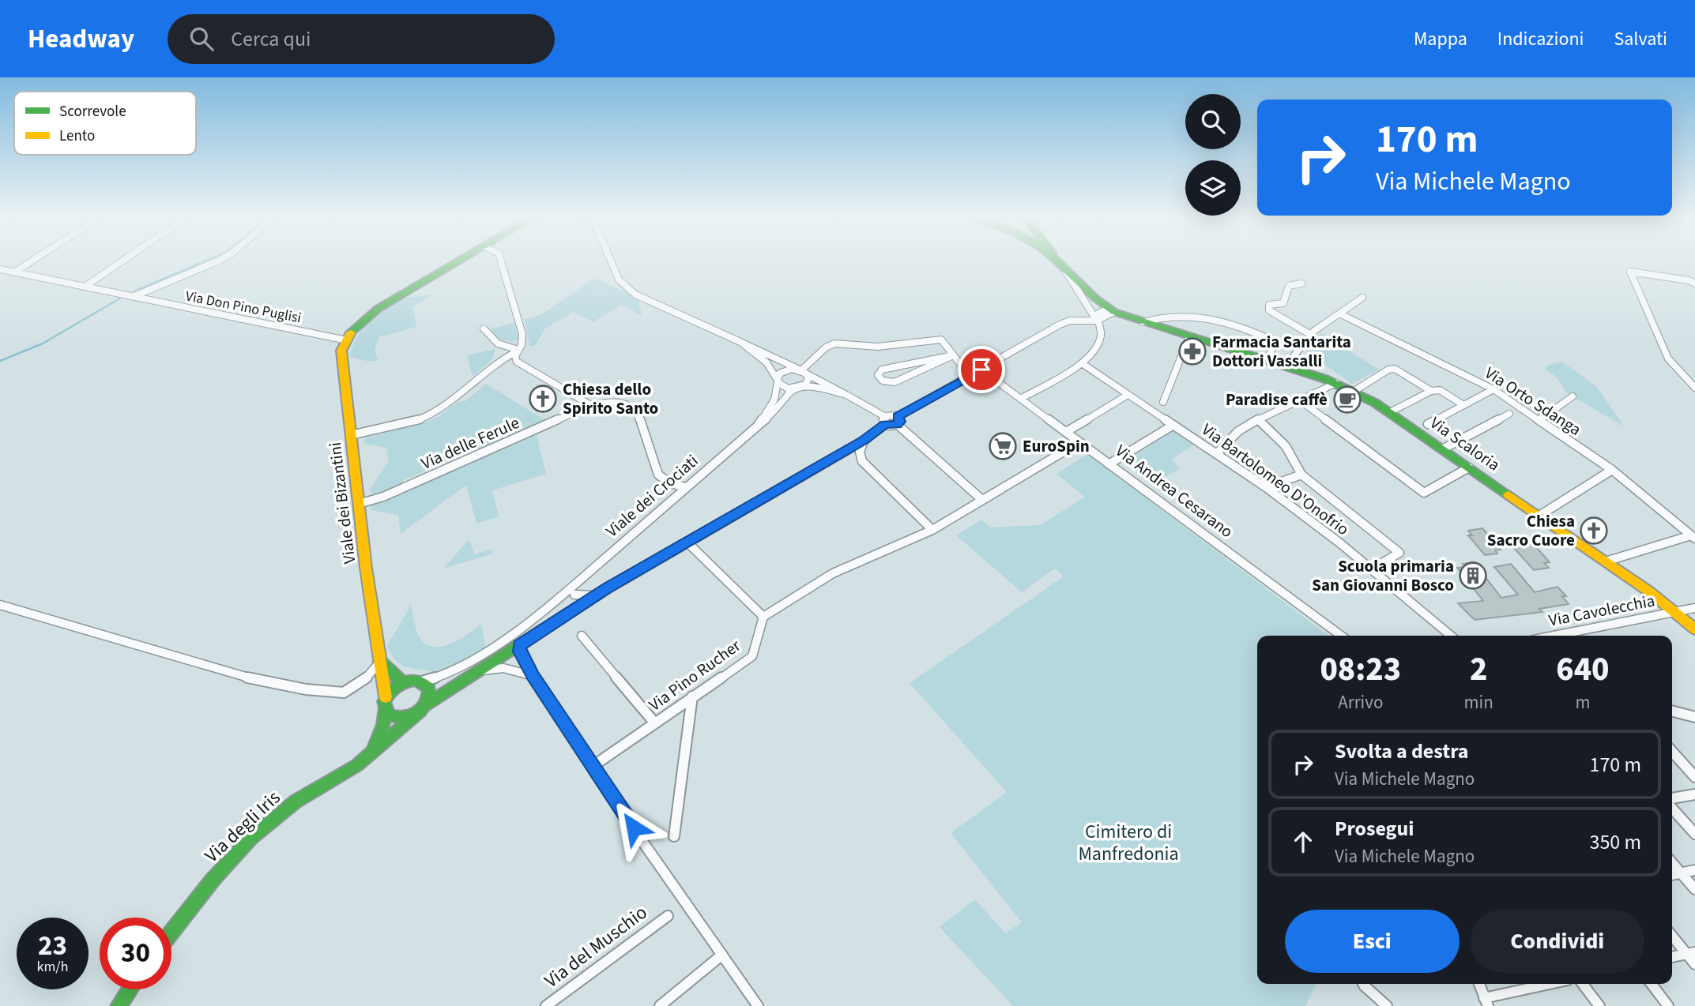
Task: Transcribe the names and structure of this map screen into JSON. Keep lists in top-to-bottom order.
{
  "streets": {
    "street": [
      "Via Don Pino Puglisi",
      "Via Orto Sdanga",
      "Via delle Ferule",
      "Via Scaloria",
      "Via Bartolomeo D'Onofrio",
      "Via Andrea Cesarano",
      "Viale dei Crociati",
      "Viale dei Bizantini",
      "Via Cavolecchia",
      "Via Pino Rucher",
      "Via degli Iris",
      "Via del Muschio"
    ]
  },
  "crossings": [
    ["Via Don Pino Puglisi", "Viale dei Bizantini"],
    ["Via delle Ferule", "Viale dei Bizantini"],
    ["Via Scaloria", "Via Cavolecchia"],
    ["Viale dei Crociati", "Viale dei Bizantini"],
    ["Viale dei Crociati", "Via degli Iris"],
    ["Viale dei Bizantini", "Via degli Iris"]
  ],
  "parks": ["Cimitero di Manfredonia"],
  "places": {
    "pharmacy": ["Farmacia Santarita Dottori Vassalli"],
    "church": ["Chiesa dello Spirito Santo", "Chiesa Sacro Cuore"],
    "cafe": ["Paradise caffè"],
    "supermarket": ["EuroSpin"],
    "building": ["Scuola primaria San Giovanni Bosco"]
  },
  "legend": ["Scorrevole", "Lento"],
  "page": {
    "header": "Headway",
    "search": "Cerca qui",
    "nav": ["Mappa", "Indicazioni", "Salvati"],
    "turn": ["170 m", "Via Michele Magno"],
    "eta": [
      "08:23",
      "Arrivo",
      "2",
      "min",
      "640",
      "m"
    ],
    "list": [
      {
        "name": "Svolta a destra",
        "note": "Via Michele Magno",
        "value": "170 m"
      },
      {
        "name": "Prosegui",
        "note": "Via Michele Magno",
        "value": "350 m"
      }
    ],
    "buttons": ["Esci", "Condividi"],
    "speed": "23 km/h",
    "limit": "30"
  }
}
